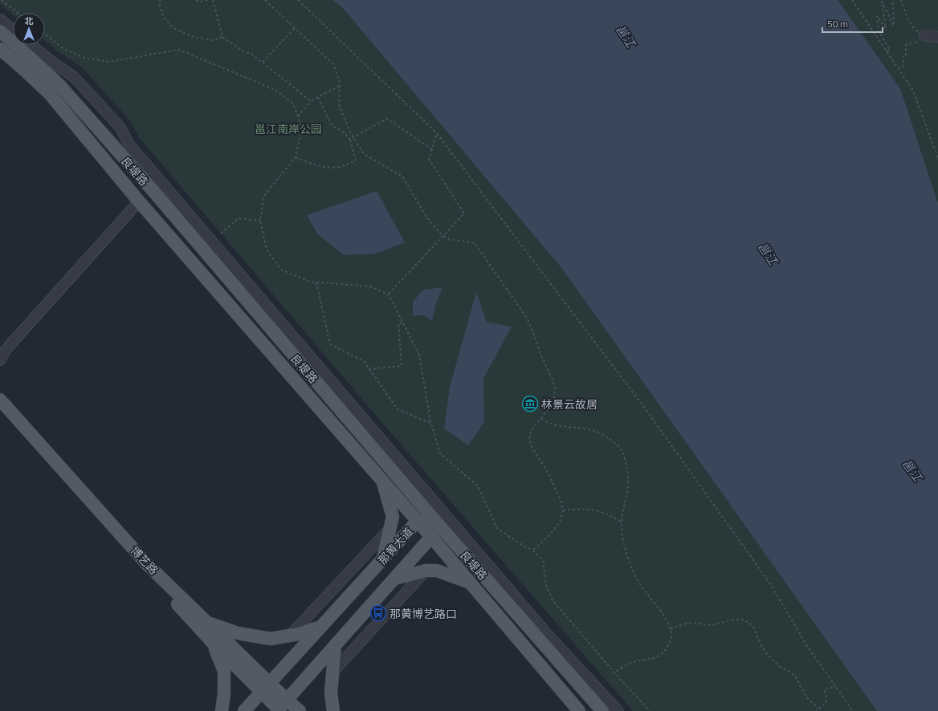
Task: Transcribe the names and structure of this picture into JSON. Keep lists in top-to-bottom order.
{
  "streets": {
    "main road": ["良堤路", "那黄大道", "博艺路"]
  },
  "crossings": [
    ["良堤路", "那黄大道"],
    ["那黄大道", "博艺路"]
  ],
  "water": ["邕江"],
  "parks": ["邕江南岸公园"],
  "places": {
    "museum": ["林景云故居"],
    "bus stop": ["那黄博艺路口"]
  },
  "scale_bar": "50 m",
  "north": "top"
}
